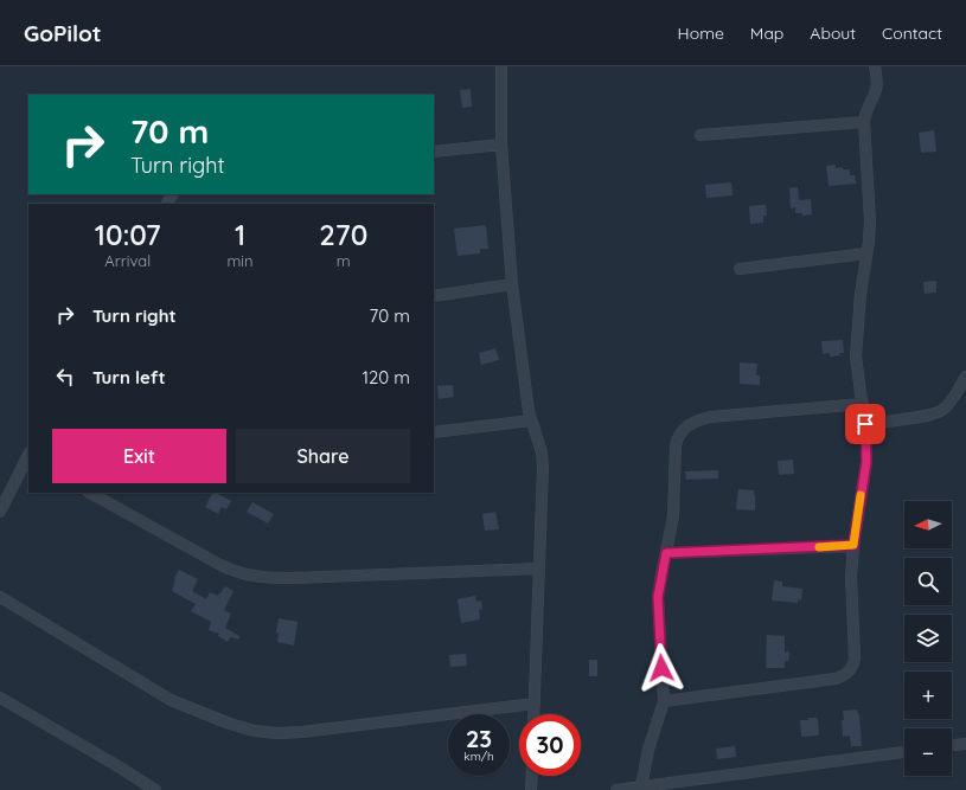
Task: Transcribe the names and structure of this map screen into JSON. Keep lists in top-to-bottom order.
{
  "north": "left",
  "page": {
    "header": "GoPilot",
    "nav": [
      "Home",
      "Map",
      "About",
      "Contact"
    ],
    "turn": ["70 m", "Turn right"],
    "eta": [
      "10:07",
      "Arrival",
      "1",
      "min",
      "270",
      "m"
    ],
    "list": [
      {
        "name": "Turn right",
        "value": "70 m"
      },
      {
        "name": "Turn left",
        "value": "120 m"
      }
    ],
    "buttons": ["Exit", "Share"],
    "map_buttons": ["+", "−"],
    "speed": "23 km/h",
    "limit": "30"
  }
}
